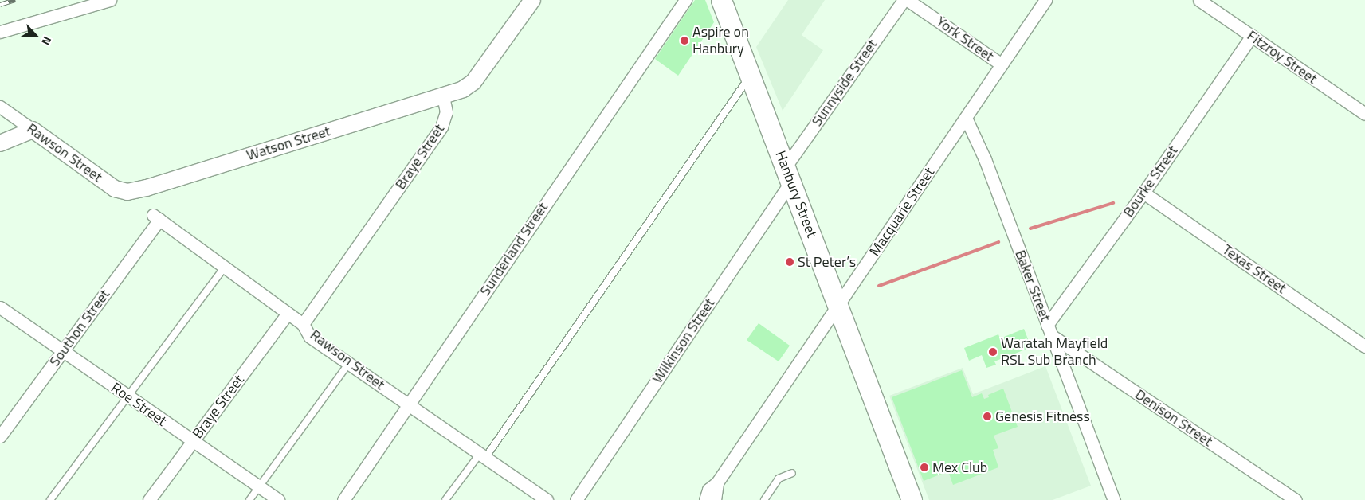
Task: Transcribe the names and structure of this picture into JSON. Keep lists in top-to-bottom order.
{
  "streets": {
    "main road": ["Hanbury Street"],
    "street": [
      "York Street",
      "Fitzroy Street",
      "Sunnyside Street",
      "Watson Street",
      "Rawson Street",
      "Braye Street",
      "Bourke Street",
      "Macquarie Street",
      "Sunderland Street",
      "Texas Street",
      "Baker Street",
      "Southon Street",
      "Wilkinson Street",
      "Roe Street",
      "Denison Street"
    ]
  },
  "crossings": [
    ["York Street", "Macquarie Street"],
    ["Fitzroy Street", "Bourke Street"],
    ["Sunnyside Street", "Hanbury Street"],
    ["Sunnyside Street", "Wilkinson Street"],
    ["Watson Street", "Rawson Street"],
    ["Watson Street", "Braye Street"],
    ["Rawson Street", "Braye Street"],
    ["Rawson Street", "Sunderland Street"],
    ["Rawson Street", "Southon Street"],
    ["Braye Street", "Roe Street"],
    ["Bourke Street", "Texas Street"],
    ["Bourke Street", "Baker Street"],
    ["Bourke Street", "Denison Street"],
    ["Hanbury Street", "Macquarie Street"],
    ["Hanbury Street", "Wilkinson Street"],
    ["Macquarie Street", "Baker Street"],
    ["Baker Street", "Denison Street"],
    ["Southon Street", "Roe Street"]
  ],
  "places": [
    "Aspire on Hanbury",
    "St Peter’s",
    "Waratah Mayfield RSL Sub Branch",
    "Genesis Fitness",
    "Mex Club"
  ],
  "north": "bottom right"
}
